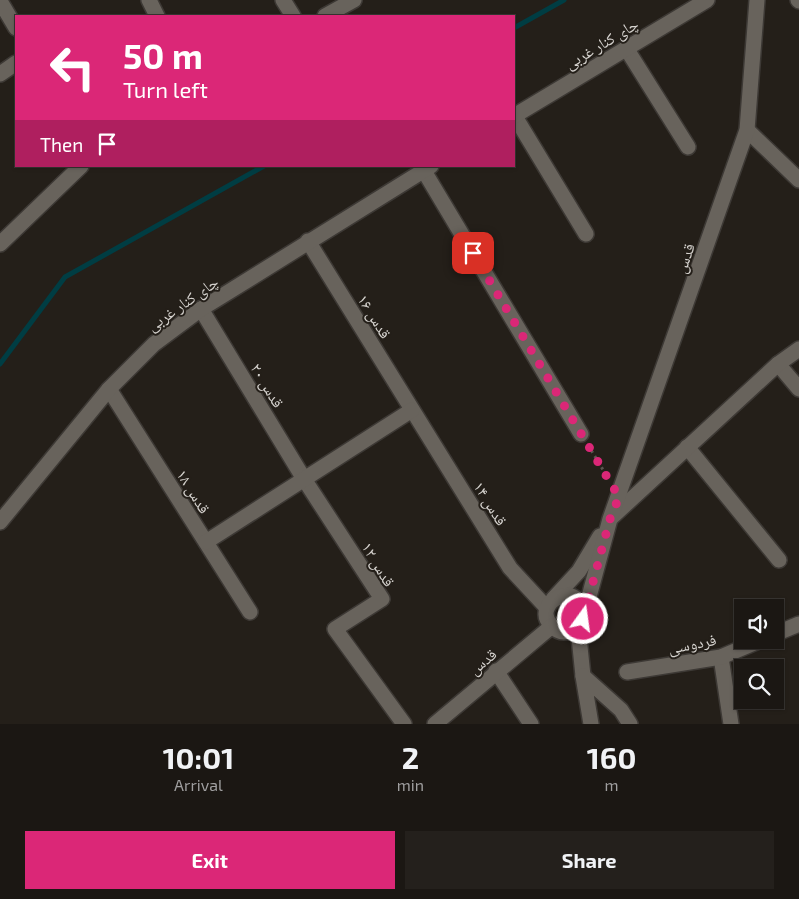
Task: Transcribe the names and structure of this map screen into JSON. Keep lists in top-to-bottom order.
{
  "streets": {
    "street": [
      "چای کنار غربی",
      "قدس",
      "قدس ۱۶",
      "قدس ۲۰",
      "قدس ۱۸",
      "قدس ۱۴",
      "قدس ۱۲",
      "فردوسی"
    ]
  },
  "crossings": [
    ["چای کنار غربی", "قدس ۱۶"],
    ["چای کنار غربی", "قدس ۲۰"],
    ["چای کنار غربی", "قدس ۱۸"],
    ["قدس", "قدس ۱۴"],
    ["قدس ۱۶", "قدس ۱۴"],
    ["قدس ۲۰", "قدس ۱۲"]
  ],
  "page": {
    "turn": ["50 m", "Turn left"],
    "then": "Then",
    "eta": [
      "10:01",
      "Arrival",
      "2",
      "min",
      "160",
      "m"
    ],
    "buttons": ["Exit", "Share"]
  }
}
